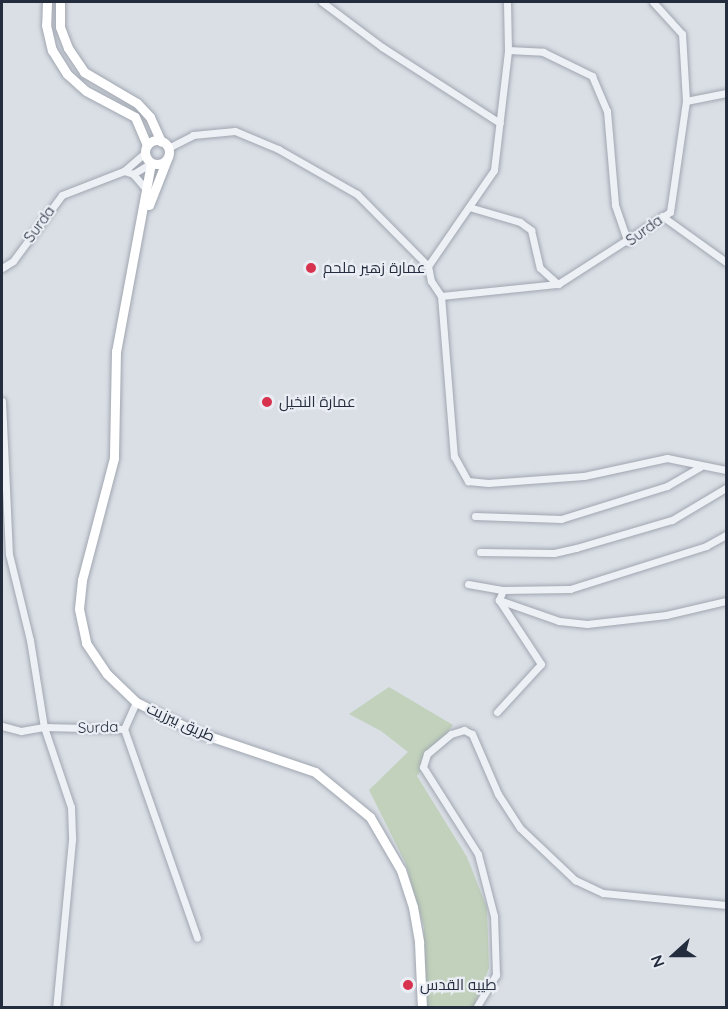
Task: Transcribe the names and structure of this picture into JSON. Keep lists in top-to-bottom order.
{
  "streets": {
    "main road": ["طريق بيرزيت"],
    "street": ["Surda"]
  },
  "crossings": [
    ["Surda", "طريق بيرزيت"]
  ],
  "places": ["عمارة زهير ملحم", "عمارة النخيل", "طيبه القدس"],
  "north": "left"
}
